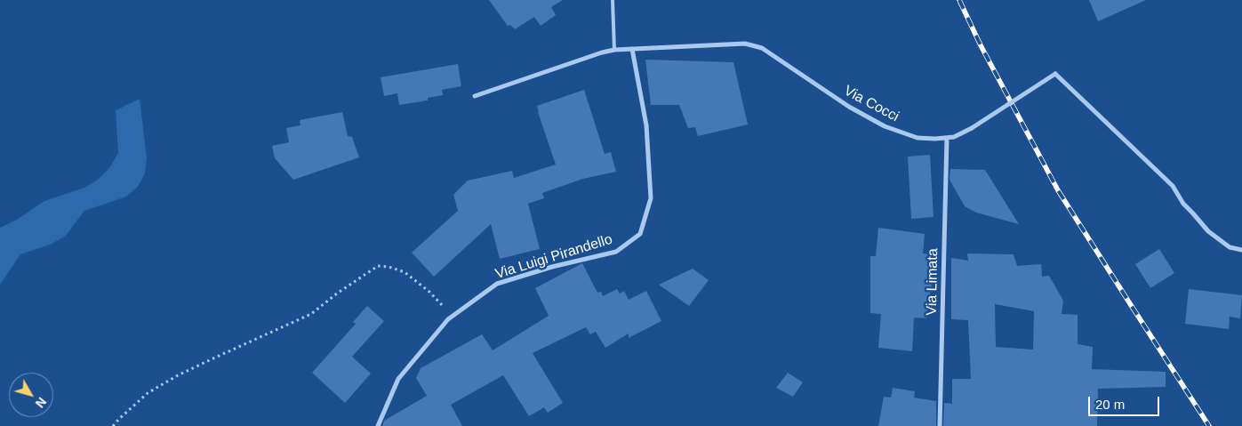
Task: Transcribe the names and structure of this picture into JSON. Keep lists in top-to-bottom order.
{
  "streets": {
    "street": ["Via Cocci", "Via Luigi Pirandello", "Via Limata"]
  },
  "crossings": [
    ["Via Cocci", "Via Luigi Pirandello"],
    ["Via Cocci", "Via Limata"]
  ],
  "scale_bar": "20 m",
  "north": "bottom right"
}
